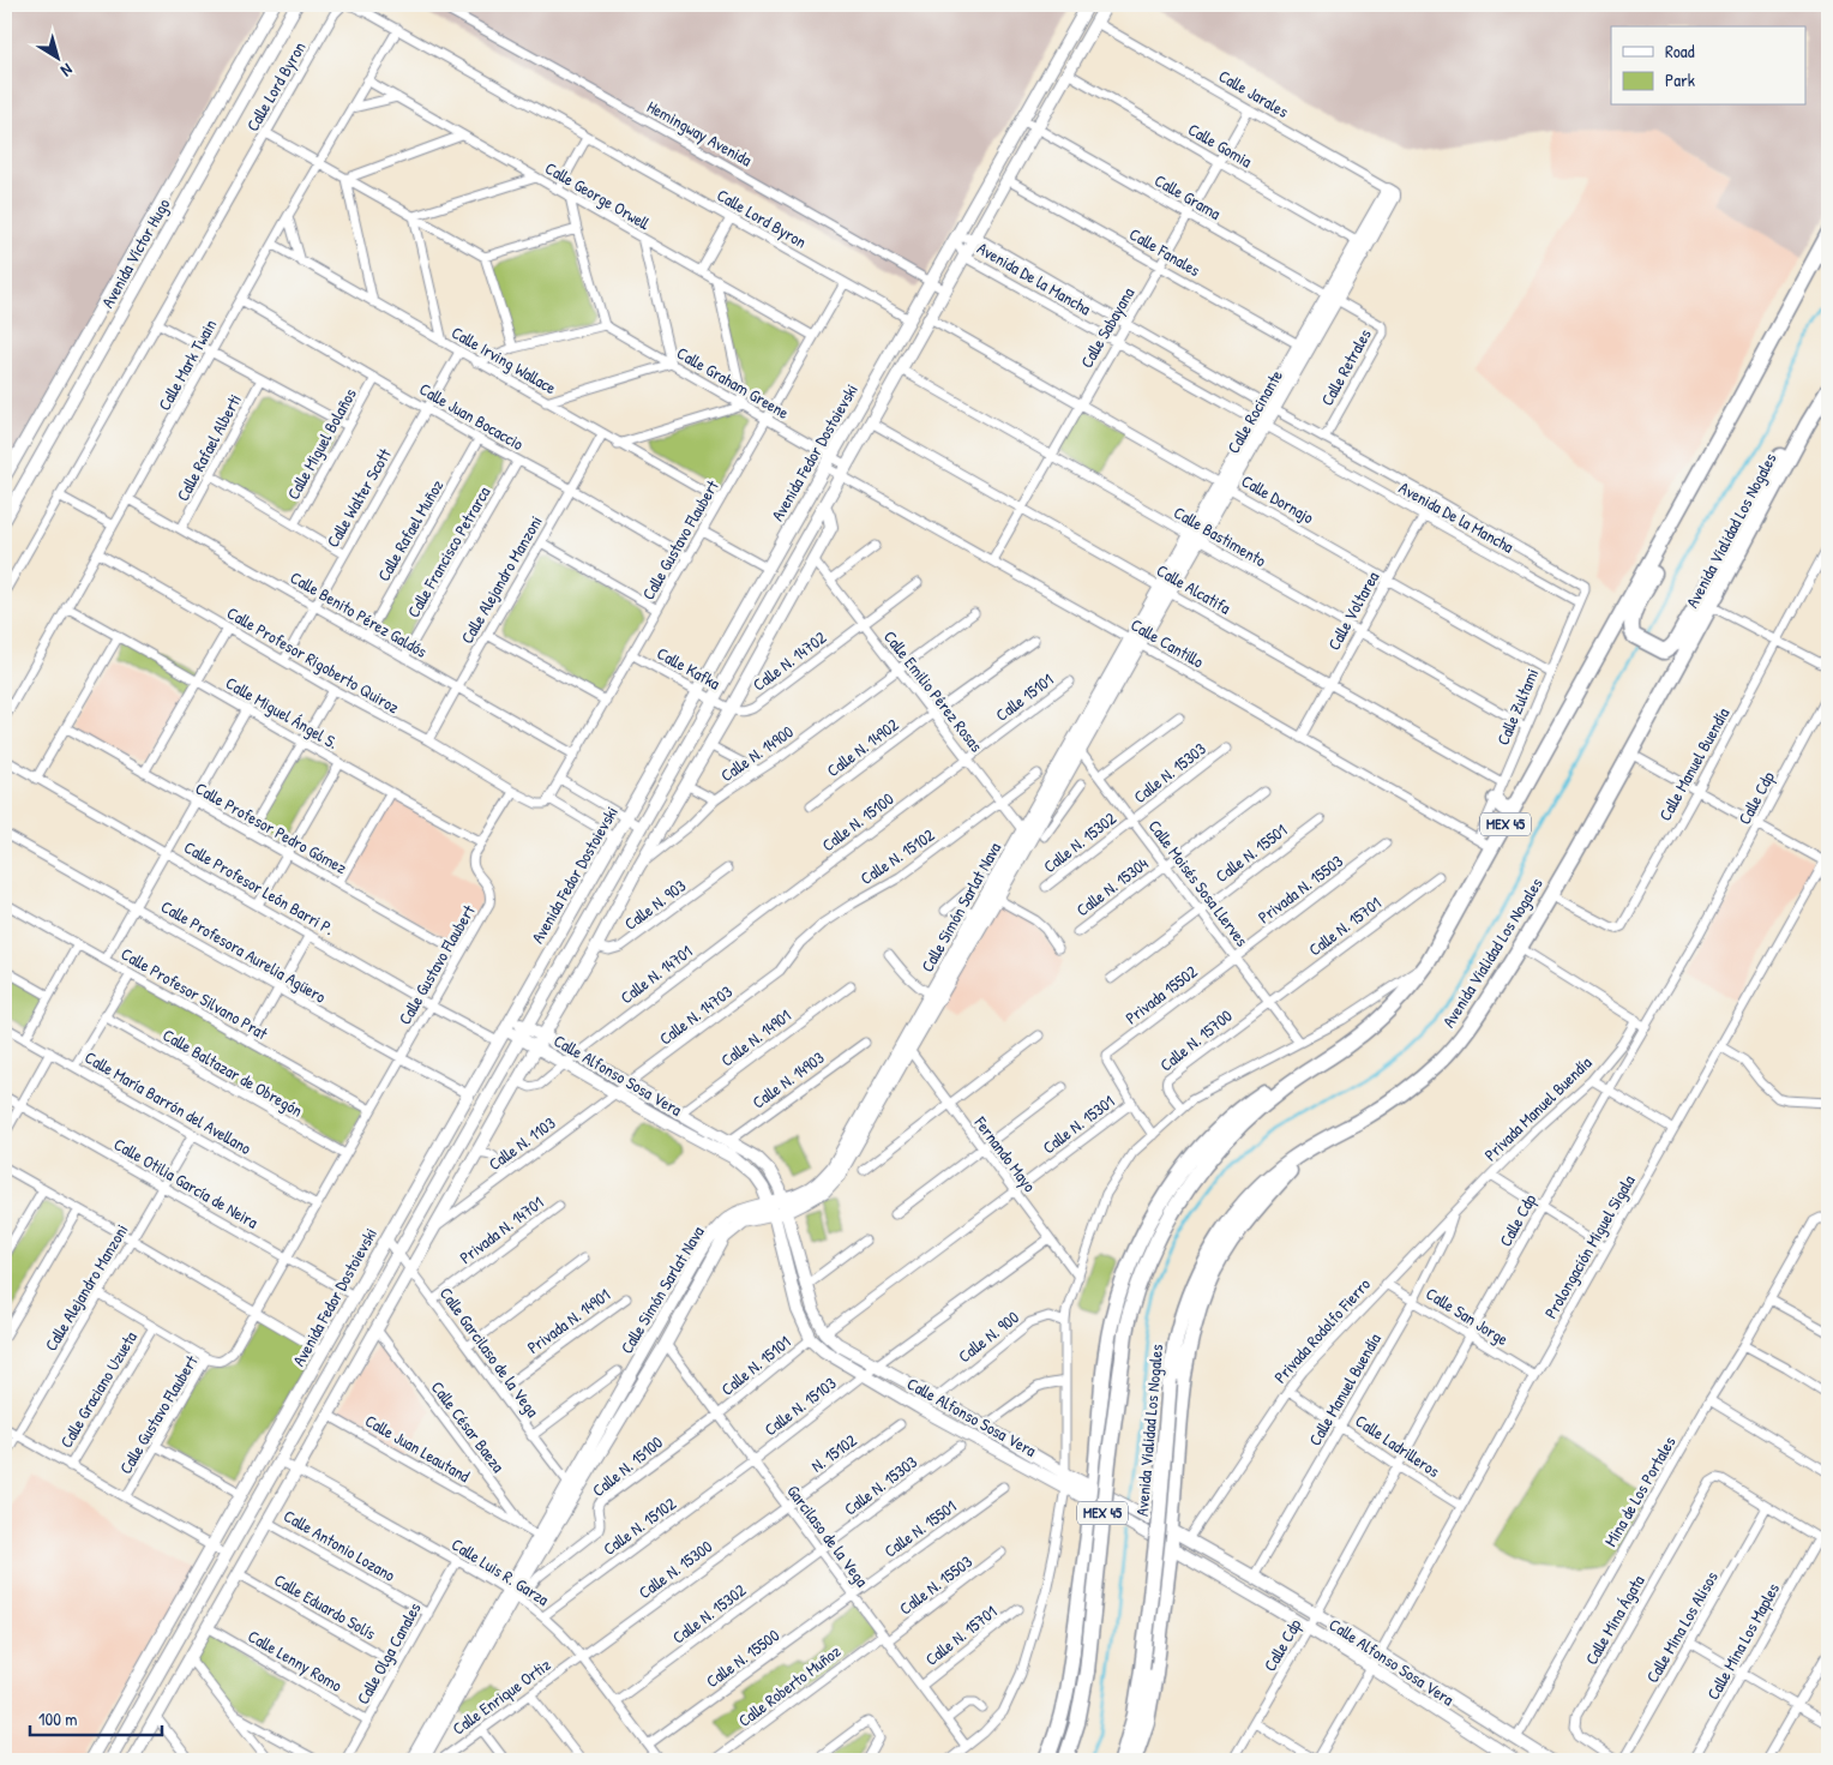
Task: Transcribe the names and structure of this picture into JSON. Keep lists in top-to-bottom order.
{
  "streets": {
    "highway": ["Avenida Vialidad Los Nogales", "MEX 45"],
    "main road": [
      "Avenida Víctor Hugo",
      "Calle Rocinante",
      "Avenida Fedor Dostoievski",
      "Calle Simón Sarlat Nava",
      "Calle Alfonso Sosa Vera"
    ],
    "street": [
      "Calle Lord Byron",
      "Calle Jarales",
      "Hemingway Avenida",
      "Calle Gomia",
      "Calle George Orwell",
      "Calle Grama",
      "Calle Fanales",
      "Avenida De la Mancha",
      "Calle Sabayana",
      "Calle Irving Wallace",
      "Calle Mark Twain",
      "Calle Retrales",
      "Calle Graham Greene",
      "Calle Juan Bocaccio",
      "Calle Miguel Bolaños",
      "Calle Rafael Alberti",
      "Calle Walter Scott",
      "Calle Dornajo",
      "Calle Rafael Muñoz",
      "Calle Bastimento",
      "Calle Gustavo Flaubert",
      "Calle Francisco Petrarca",
      "Calle Alejandro Manzoni",
      "Calle Alcatifa",
      "Calle Voltarea",
      "Calle Benito Pérez Galdós",
      "Calle Cantillo",
      "Calle Profesor Rigoberto Quiroz",
      "Calle N. 14702",
      "Calle Kafka",
      "Calle Emilio Pérez Rosas",
      "Calle 15101",
      "Calle Zultami",
      "Calle Miguel Ángel S.",
      "Calle N. 14902",
      "Calle N. 14900",
      "Calle Manuel Buendía",
      "Calle N. 15303",
      "Calle Cdp",
      "Calle N. 15100",
      "Calle Profesor Pedro Gómez",
      "Calle N. 15302",
      "Calle N. 15501",
      "Calle N. 15102",
      "Calle Moisés Sosa Llerves",
      "Calle N. 15304",
      "Calle Profesor León Barri P.",
      "Privada N. 15503",
      "Calle N. 903",
      "Calle N. 15701",
      "Calle Profesora Aurelia Agüero",
      "Calle N. 14701",
      "Calle Profesor Silvano Prat",
      "Privada 15502",
      "Calle N. 14703",
      "Calle N. 14901",
      "Calle N. 15700",
      "Calle Baltazar de Obregón",
      "Calle N. 14903",
      "Calle María Barrón del Avellano",
      "Privada Manuel Buendía",
      "Calle N. 15301",
      "Calle N. 1103",
      "Fernando Mayo",
      "Calle Otilia García de Neira",
      "Privada N. 14701",
      "Prolongación Miguel Sigala",
      "Calle San Jorge",
      "Privada N. 14901",
      "Privada Rodolfo Fierro",
      "Calle N. 900",
      "Calle Garcilaso de la Vega",
      "Calle N. 15101",
      "Calle Graciano Uzueta",
      "Calle N. 15103",
      "Calle César Baeza",
      "Calle Ladrilleros",
      "Calle Juan Leautand",
      "N. 15102",
      "Mina de Los Portales",
      "Garcilaso de la Vega",
      "Calle Antonio Lozano",
      "Calle N. 15300",
      "Calle Luis R. Garza",
      "Calle N. 15503",
      "Calle Eduardo Solís",
      "Calle Mina Ágata",
      "Calle Mina Los Alisos",
      "Calle Mina Los Maples",
      "Calle Olga Canales",
      "Calle N. 15500",
      "Calle Lenny Romo",
      "Calle Roberto Muñoz",
      "Calle Enrique Ortiz"
    ]
  },
  "crossings": [
    ["Calle Lord Byron", "Calle Mark Twain"],
    ["Calle Lord Byron", "Avenida Fedor Dostoievski"],
    ["Calle Lord Byron", "Calle Gustavo Flaubert"],
    ["Calle Jarales", "Calle Sabayana"],
    ["Calle Jarales", "Calle Rocinante"],
    ["Calle Jarales", "Avenida Fedor Dostoievski"],
    ["Hemingway Avenida", "Avenida Fedor Dostoievski"],
    ["Calle Gomia", "Calle Sabayana"],
    ["Calle Gomia", "Calle Rocinante"],
    ["Calle Gomia", "Avenida Fedor Dostoievski"],
    ["Calle George Orwell", "Calle Mark Twain"],
    ["Calle George Orwell", "Calle Gustavo Flaubert"],
    ["Calle Grama", "Calle Sabayana"],
    ["Calle Grama", "Calle Retrales"],
    ["Calle Grama", "Calle Rocinante"],
    ["Calle Grama", "Avenida Fedor Dostoievski"],
    ["Calle Fanales", "Calle Sabayana"],
    ["Calle Fanales", "Calle Rocinante"],
    ["Calle Fanales", "Avenida Fedor Dostoievski"],
    ["Avenida De la Mancha", "Calle Sabayana"],
    ["Avenida De la Mancha", "Calle Retrales"],
    ["Avenida De la Mancha", "Calle Rocinante"],
    ["Avenida De la Mancha", "Avenida Fedor Dostoievski"],
    ["Avenida De la Mancha", "Calle Voltarea"],
    ["Avenida De la Mancha", "Calle Zultami"],
    ["Calle Sabayana", "Calle Dornajo"],
    ["Calle Sabayana", "Calle Bastimento"],
    ["Calle Sabayana", "Calle Alcatifa"],
    ["Calle Sabayana", "Calle Cantillo"],
    ["Calle Irving Wallace", "Calle Mark Twain"],
    ["Calle Irving Wallace", "Calle Walter Scott"],
    ["Calle Irving Wallace", "Calle Gustavo Flaubert"],
    ["Calle Irving Wallace", "Calle Alejandro Manzoni"],
    ["Calle Mark Twain", "Calle Juan Bocaccio"],
    ["Calle Mark Twain", "Calle Benito Pérez Galdós"],
    ["Calle Mark Twain", "Calle Profesor Rigoberto Quiroz"],
    ["Calle Mark Twain", "Calle Miguel Ángel S."],
    ["Calle Retrales", "Calle Rocinante"],
    ["Calle Graham Greene", "Avenida Fedor Dostoievski"],
    ["Calle Graham Greene", "Calle Gustavo Flaubert"],
    ["Calle Graham Greene", "Calle Cantillo"],
    ["Calle Rocinante", "Calle Dornajo"],
    ["Calle Rocinante", "Calle Bastimento"],
    ["Calle Rocinante", "Calle Alcatifa"],
    ["Calle Rocinante", "Calle Cantillo"],
    ["Calle Rocinante", "Calle Simón Sarlat Nava"],
    ["Calle Juan Bocaccio", "Calle Miguel Bolaños"],
    ["Calle Juan Bocaccio", "Calle Walter Scott"],
    ["Calle Juan Bocaccio", "Calle Rafael Muñoz"],
    ["Calle Juan Bocaccio", "Calle Gustavo Flaubert"],
    ["Calle Juan Bocaccio", "Calle Francisco Petrarca"],
    ["Calle Juan Bocaccio", "Calle Alejandro Manzoni"],
    ["Calle Rafael Alberti", "Calle Benito Pérez Galdós"],
    ["Avenida Fedor Dostoievski", "Calle Dornajo"],
    ["Avenida Fedor Dostoievski", "Calle Bastimento"],
    ["Avenida Fedor Dostoievski", "Calle Alcatifa"],
    ["Avenida Fedor Dostoievski", "Calle Cantillo"],
    ["Avenida Fedor Dostoievski", "Calle Kafka"],
    ["Avenida Fedor Dostoievski", "Calle Profesor León Barri P."],
    ["Avenida Fedor Dostoievski", "Calle Profesora Aurelia Agüero"],
    ["Avenida Fedor Dostoievski", "Calle Alfonso Sosa Vera"],
    ["Avenida Fedor Dostoievski", "Calle Otilia García de Neira"],
    ["Avenida Fedor Dostoievski", "Calle Garcilaso de la Vega"],
    ["Avenida Fedor Dostoievski", "Calle Luis R. Garza"],
    ["Calle Walter Scott", "Calle Benito Pérez Galdós"],
    ["Calle Walter Scott", "Calle Profesor Rigoberto Quiroz"],
    ["Calle Dornajo", "Calle Voltarea"],
    ["Calle Dornajo", "Calle Zultami"],
    ["Calle Rafael Muñoz", "Calle Benito Pérez Galdós"],
    ["Avenida Vialidad Los Nogales", "Calle Cantillo"],
    ["Avenida Vialidad Los Nogales", "Calle Manuel Buendía"],
    ["Avenida Vialidad Los Nogales", "Calle Moisés Sosa Llerves"],
    ["Avenida Vialidad Los Nogales", "Calle N. 15700"],
    ["Avenida Vialidad Los Nogales", "Calle Alfonso Sosa Vera"],
    ["Avenida Vialidad Los Nogales", "Fernando Mayo"],
    ["Avenida Vialidad Los Nogales", "Calle N. 900"],
    ["Avenida Vialidad Los Nogales", "Garcilaso de la Vega"],
    ["Calle Bastimento", "Calle Voltarea"],
    ["Calle Bastimento", "Calle Zultami"],
    ["Calle Gustavo Flaubert", "Calle Benito Pérez Galdós"],
    ["Calle Gustavo Flaubert", "Calle Profesor Rigoberto Quiroz"],
    ["Calle Gustavo Flaubert", "Calle Kafka"],
    ["Calle Gustavo Flaubert", "Calle Miguel Ángel S."],
    ["Calle Gustavo Flaubert", "Calle Profesor Pedro Gómez"],
    ["Calle Gustavo Flaubert", "Calle Profesor León Barri P."],
    ["Calle Gustavo Flaubert", "Calle Profesora Aurelia Agüero"],
    ["Calle Gustavo Flaubert", "Calle Profesor Silvano Prat"],
    ["Calle Gustavo Flaubert", "Calle Baltazar de Obregón"],
    ["Calle Gustavo Flaubert", "Calle María Barrón del Avellano"],
    ["Calle Gustavo Flaubert", "Calle Otilia García de Neira"],
    ["Calle Francisco Petrarca", "Calle Benito Pérez Galdós"],
    ["Calle Alejandro Manzoni", "Calle Benito Pérez Galdós"],
    ["Calle Alejandro Manzoni", "Calle Profesor Rigoberto Quiroz"],
    ["Calle Alejandro Manzoni", "Calle María Barrón del Avellano"],
    ["Calle Alejandro Manzoni", "Calle Otilia García de Neira"],
    ["Calle Alcatifa", "Calle Voltarea"],
    ["Calle Alcatifa", "Calle Zultami"],
    ["Calle Voltarea", "Calle Cantillo"],
    ["Calle Cantillo", "Calle Zultami"],
    ["Calle Cantillo", "Calle Simón Sarlat Nava"],
    ["Calle N. 14702", "Calle Kafka"],
    ["Calle N. 14702", "Calle Emilio Pérez Rosas"],
    ["Calle Emilio Pérez Rosas", "Calle 15101"],
    ["Calle Emilio Pérez Rosas", "Calle N. 14902"],
    ["Calle Emilio Pérez Rosas", "Calle N. 14900"],
    ["Calle Emilio Pérez Rosas", "Calle N. 15100"],
    ["Calle Emilio Pérez Rosas", "Calle N. 15102"],
    ["Calle Emilio Pérez Rosas", "Calle Simón Sarlat Nava"],
    ["Calle 15101", "Calle N. 15100"],
    ["Calle Manuel Buendía", "Calle Alfonso Sosa Vera"],
    ["Calle Manuel Buendía", "Privada Manuel Buendía"],
    ["Calle Manuel Buendía", "Calle San Jorge"],
    ["Calle Manuel Buendía", "Privada Rodolfo Fierro"],
    ["Calle Manuel Buendía", "Calle Ladrilleros"],
    ["Calle N. 15303", "Calle N. 15302"],
    ["Calle N. 15303", "Calle Moisés Sosa Llerves"],
    ["Calle N. 15303", "Garcilaso de la Vega"],
    ["Calle Cdp", "Calle Alfonso Sosa Vera"],
    ["Calle Cdp", "Calle San Jorge"],
    ["Calle Cdp", "Calle Ladrilleros"],
    ["Calle N. 15100", "Calle Simón Sarlat Nava"],
    ["Calle N. 15100", "Calle N. 14701"],
    ["Calle N. 15100", "Calle N. 15101"],
    ["Calle N. 15100", "Garcilaso de la Vega"],
    ["Calle N. 15100", "Calle Luis R. Garza"],
    ["Calle N. 15302", "Calle Moisés Sosa Llerves"],
    ["Calle N. 15302", "Garcilaso de la Vega"],
    ["Calle N. 15302", "Calle Luis R. Garza"],
    ["Calle N. 15501", "Calle Moisés Sosa Llerves"],
    ["Calle N. 15501", "Garcilaso de la Vega"],
    ["Calle N. 15501", "Calle N. 15500"],
    ["Calle N. 15102", "Calle N. 14703"],
    ["Calle N. 15102", "Calle N. 15103"],
    ["Calle N. 15102", "Garcilaso de la Vega"],
    ["Calle N. 15102", "Calle Luis R. Garza"],
    ["Calle Moisés Sosa Llerves", "Calle N. 15304"],
    ["Calle Moisés Sosa Llerves", "Privada N. 15503"],
    ["Calle Moisés Sosa Llerves", "Calle Simón Sarlat Nava"],
    ["Calle Moisés Sosa Llerves", "Calle N. 15701"],
    ["Calle Moisés Sosa Llerves", "Privada 15502"],
    ["Calle Moisés Sosa Llerves", "Calle N. 15700"],
    ["Privada N. 15503", "Privada 15502"],
    ["Calle Simón Sarlat Nava", "Calle Alfonso Sosa Vera"],
    ["Calle Simón Sarlat Nava", "Fernando Mayo"],
    ["Calle Simón Sarlat Nava", "Calle Garcilaso de la Vega"],
    ["Calle Simón Sarlat Nava", "Calle César Baeza"],
    ["Calle Simón Sarlat Nava", "Garcilaso de la Vega"],
    ["Calle Simón Sarlat Nava", "Calle Luis R. Garza"],
    ["Calle N. 15701", "Calle N. 15700"],
    ["Calle N. 15701", "Garcilaso de la Vega"],
    ["Calle N. 14701", "Calle Alfonso Sosa Vera"],
    ["Privada 15502", "Calle N. 15301"],
    ["Calle N. 14703", "Calle Alfonso Sosa Vera"],
    ["Calle N. 14703", "Calle N. 1103"],
    ["Calle N. 14901", "Calle Alfonso Sosa Vera"],
    ["Calle Alfonso Sosa Vera", "Calle N. 14903"],
    ["Calle Alfonso Sosa Vera", "Calle N. 1103"],
    ["Calle Alfonso Sosa Vera", "Prolongación Miguel Sigala"],
    ["Calle Alfonso Sosa Vera", "Privada Rodolfo Fierro"],
    ["Calle Alfonso Sosa Vera", "Calle N. 900"],
    ["Calle Alfonso Sosa Vera", "Calle N. 15101"],
    ["Calle Alfonso Sosa Vera", "Calle N. 15103"],
    ["Calle Alfonso Sosa Vera", "Mina de Los Portales"],
    ["Privada Manuel Buendía", "Privada Rodolfo Fierro"],
    ["Calle N. 15301", "Fernando Mayo"],
    ["Privada N. 14701", "Calle Garcilaso de la Vega"],
    ["Prolongación Miguel Sigala", "Calle San Jorge"],
    ["Prolongación Miguel Sigala", "Calle Ladrilleros"],
    ["Calle San Jorge", "Privada Rodolfo Fierro"],
    ["Privada N. 14901", "Calle Garcilaso de la Vega"],
    ["Privada Rodolfo Fierro", "Calle Ladrilleros"],
    ["Calle N. 15101", "Garcilaso de la Vega"],
    ["Calle N. 15103", "Garcilaso de la Vega"],
    ["Calle César Baeza", "Calle Juan Leautand"],
    ["N. 15102", "Garcilaso de la Vega"],
    ["N. 15102", "Calle N. 15300"],
    ["Garcilaso de la Vega", "Calle N. 15300"],
    ["Garcilaso de la Vega", "Calle N. 15503"],
    ["Garcilaso de la Vega", "Calle N. 15500"],
    ["Garcilaso de la Vega", "Calle Roberto Muñoz"],
    ["Calle Antonio Lozano", "Calle Olga Canales"],
    ["Calle N. 15300", "Calle Luis R. Garza"],
    ["Calle N. 15300", "Calle Enrique Ortiz"],
    ["Calle Luis R. Garza", "Calle Olga Canales"],
    ["Calle Luis R. Garza", "Calle N. 15500"],
    ["Calle Luis R. Garza", "Calle Enrique Ortiz"],
    ["Calle N. 15503", "Calle Roberto Muñoz"],
    ["Calle Eduardo Solís", "Calle Olga Canales"],
    ["Calle Mina Ágata", "Calle Mina Los Alisos"],
    ["Calle Olga Canales", "Calle Lenny Romo"]
  ],
  "legend": ["Road", "Park"],
  "scale_bar": "100 m",
  "north": "bottom right"
}
